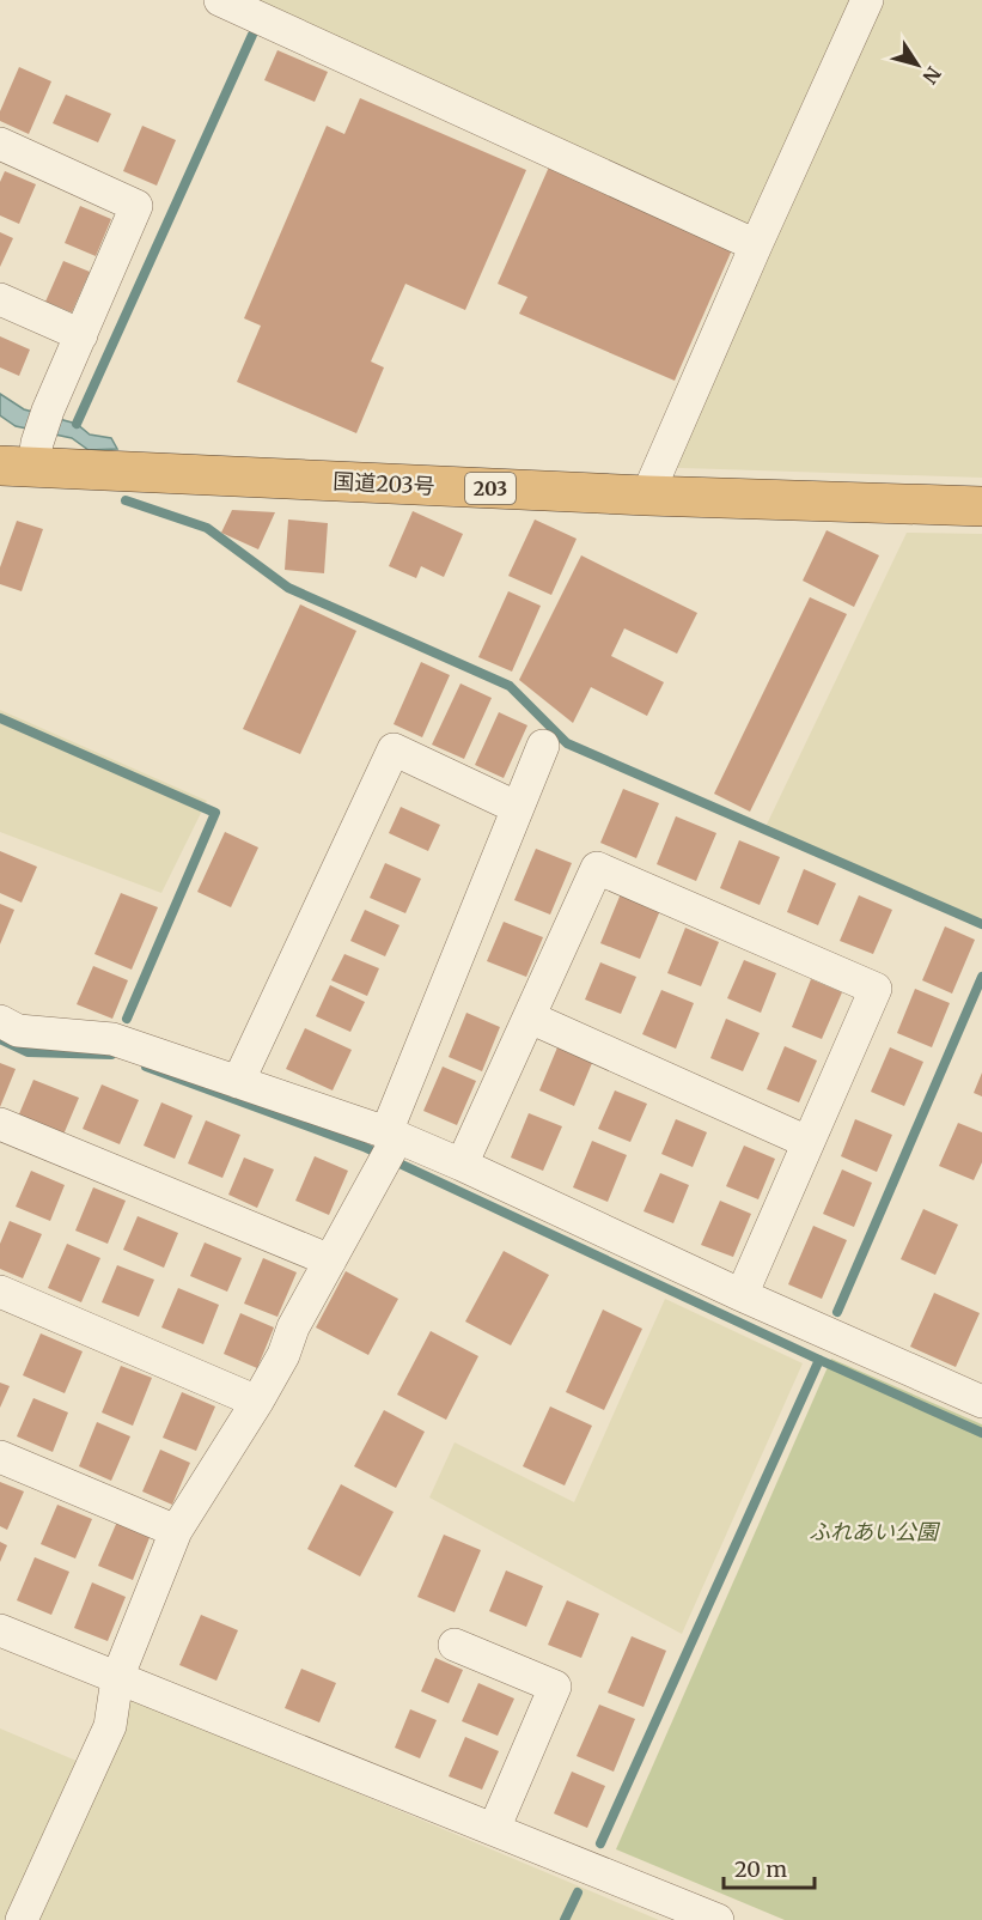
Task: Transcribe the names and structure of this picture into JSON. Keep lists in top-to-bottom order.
{
  "streets": {
    "highway": ["国道203号", "203"]
  },
  "parks": ["ふれあい公園"],
  "scale_bar": "20 m",
  "north": "bottom right"
}
